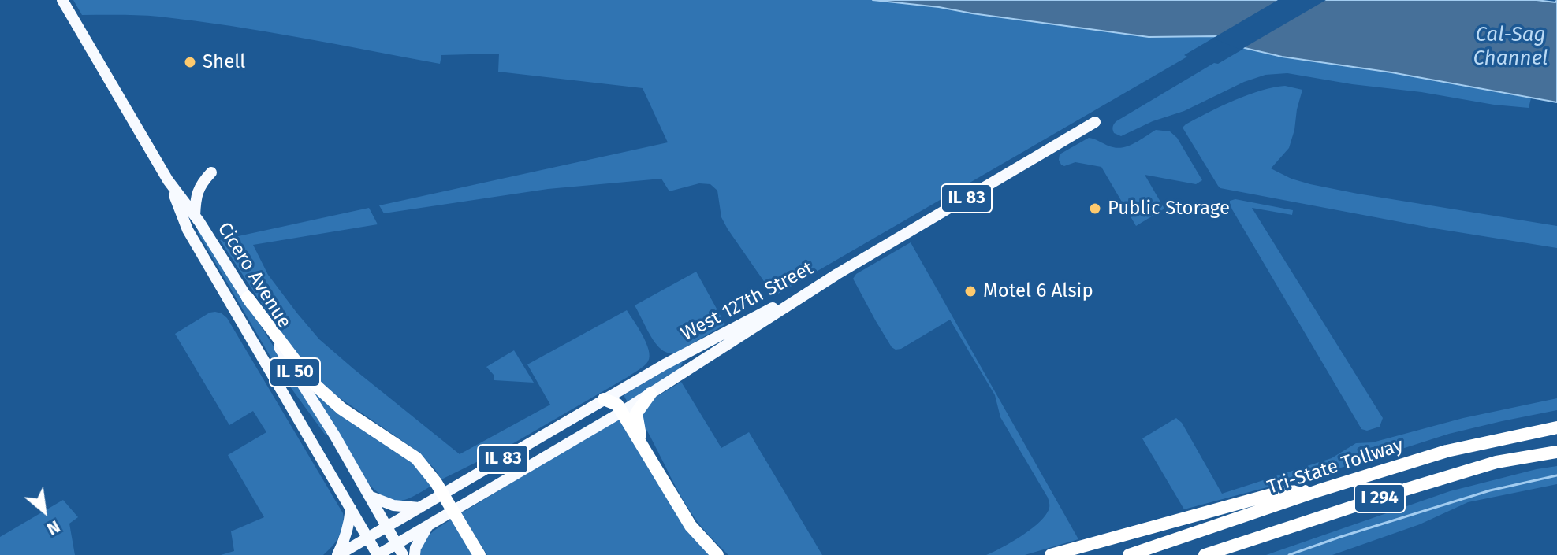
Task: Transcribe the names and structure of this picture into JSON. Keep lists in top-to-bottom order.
{
  "streets": {
    "highway": ["Tri-State Tollway", "I 294"],
    "main road": [
      "IL 83",
      "Cicero Avenue",
      "West 127th Street",
      "IL 50"
    ]
  },
  "crossings": [
    ["IL 83", "West 127th Street"],
    ["Cicero Avenue", "West 127th Street"]
  ],
  "water": ["Cal-Sag Channel"],
  "places": ["Shell", "Public Storage", "Motel 6 Alsip"],
  "north": "bottom right"
}
